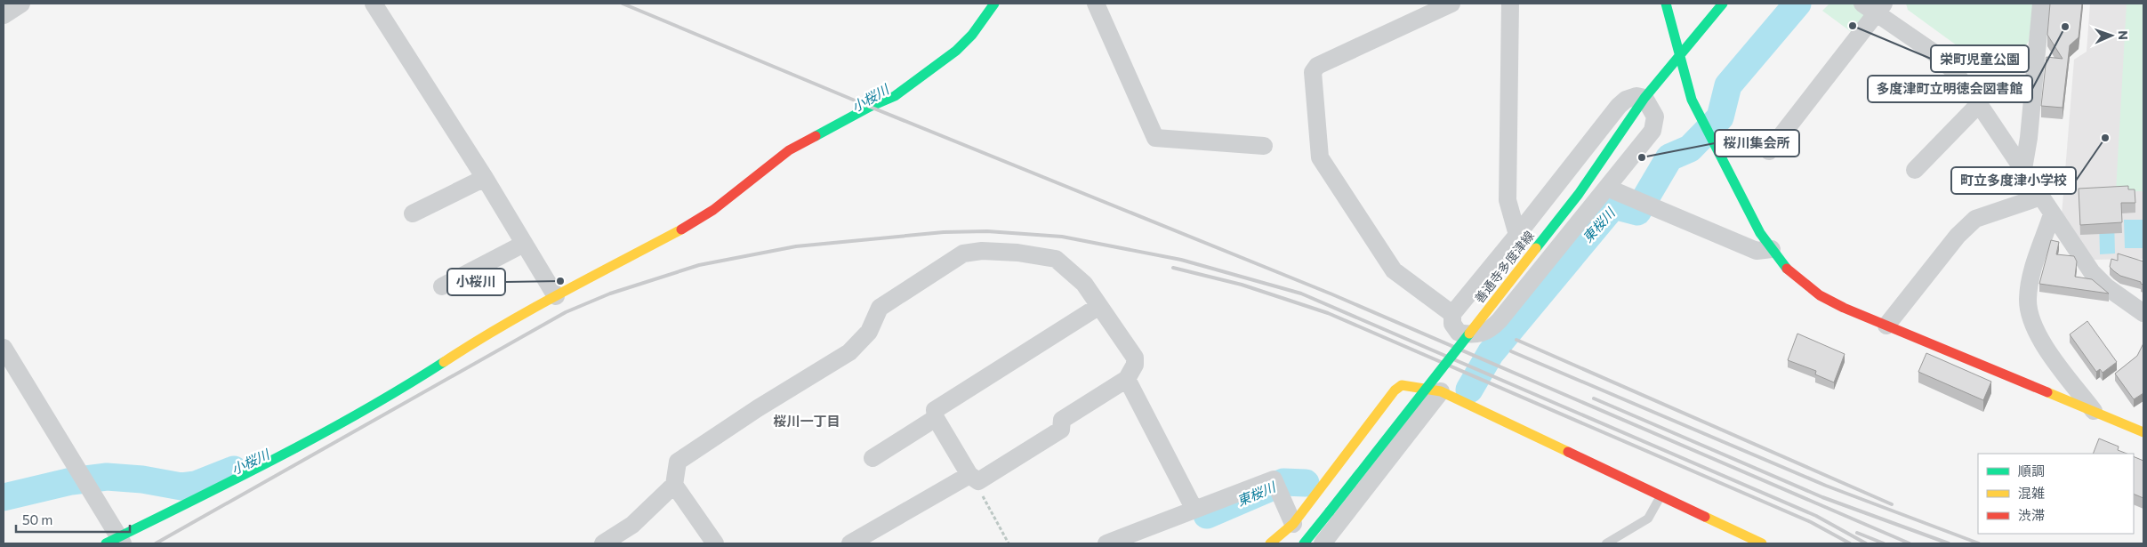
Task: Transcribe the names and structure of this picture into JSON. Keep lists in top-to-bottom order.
{
  "streets": {
    "street": ["善通寺多度津線"]
  },
  "districts": ["桜川一丁目"],
  "water": ["小桜川", "東桜川"],
  "places": [
    "栄町児童公園",
    "多度津町立明徳会図書館",
    "町立多度津小学校",
    "桜川集会所",
    "小桜川"
  ],
  "legend": ["順調", "混雑", "渋滞"],
  "scale_bar": "50 m",
  "north": "right"
}
